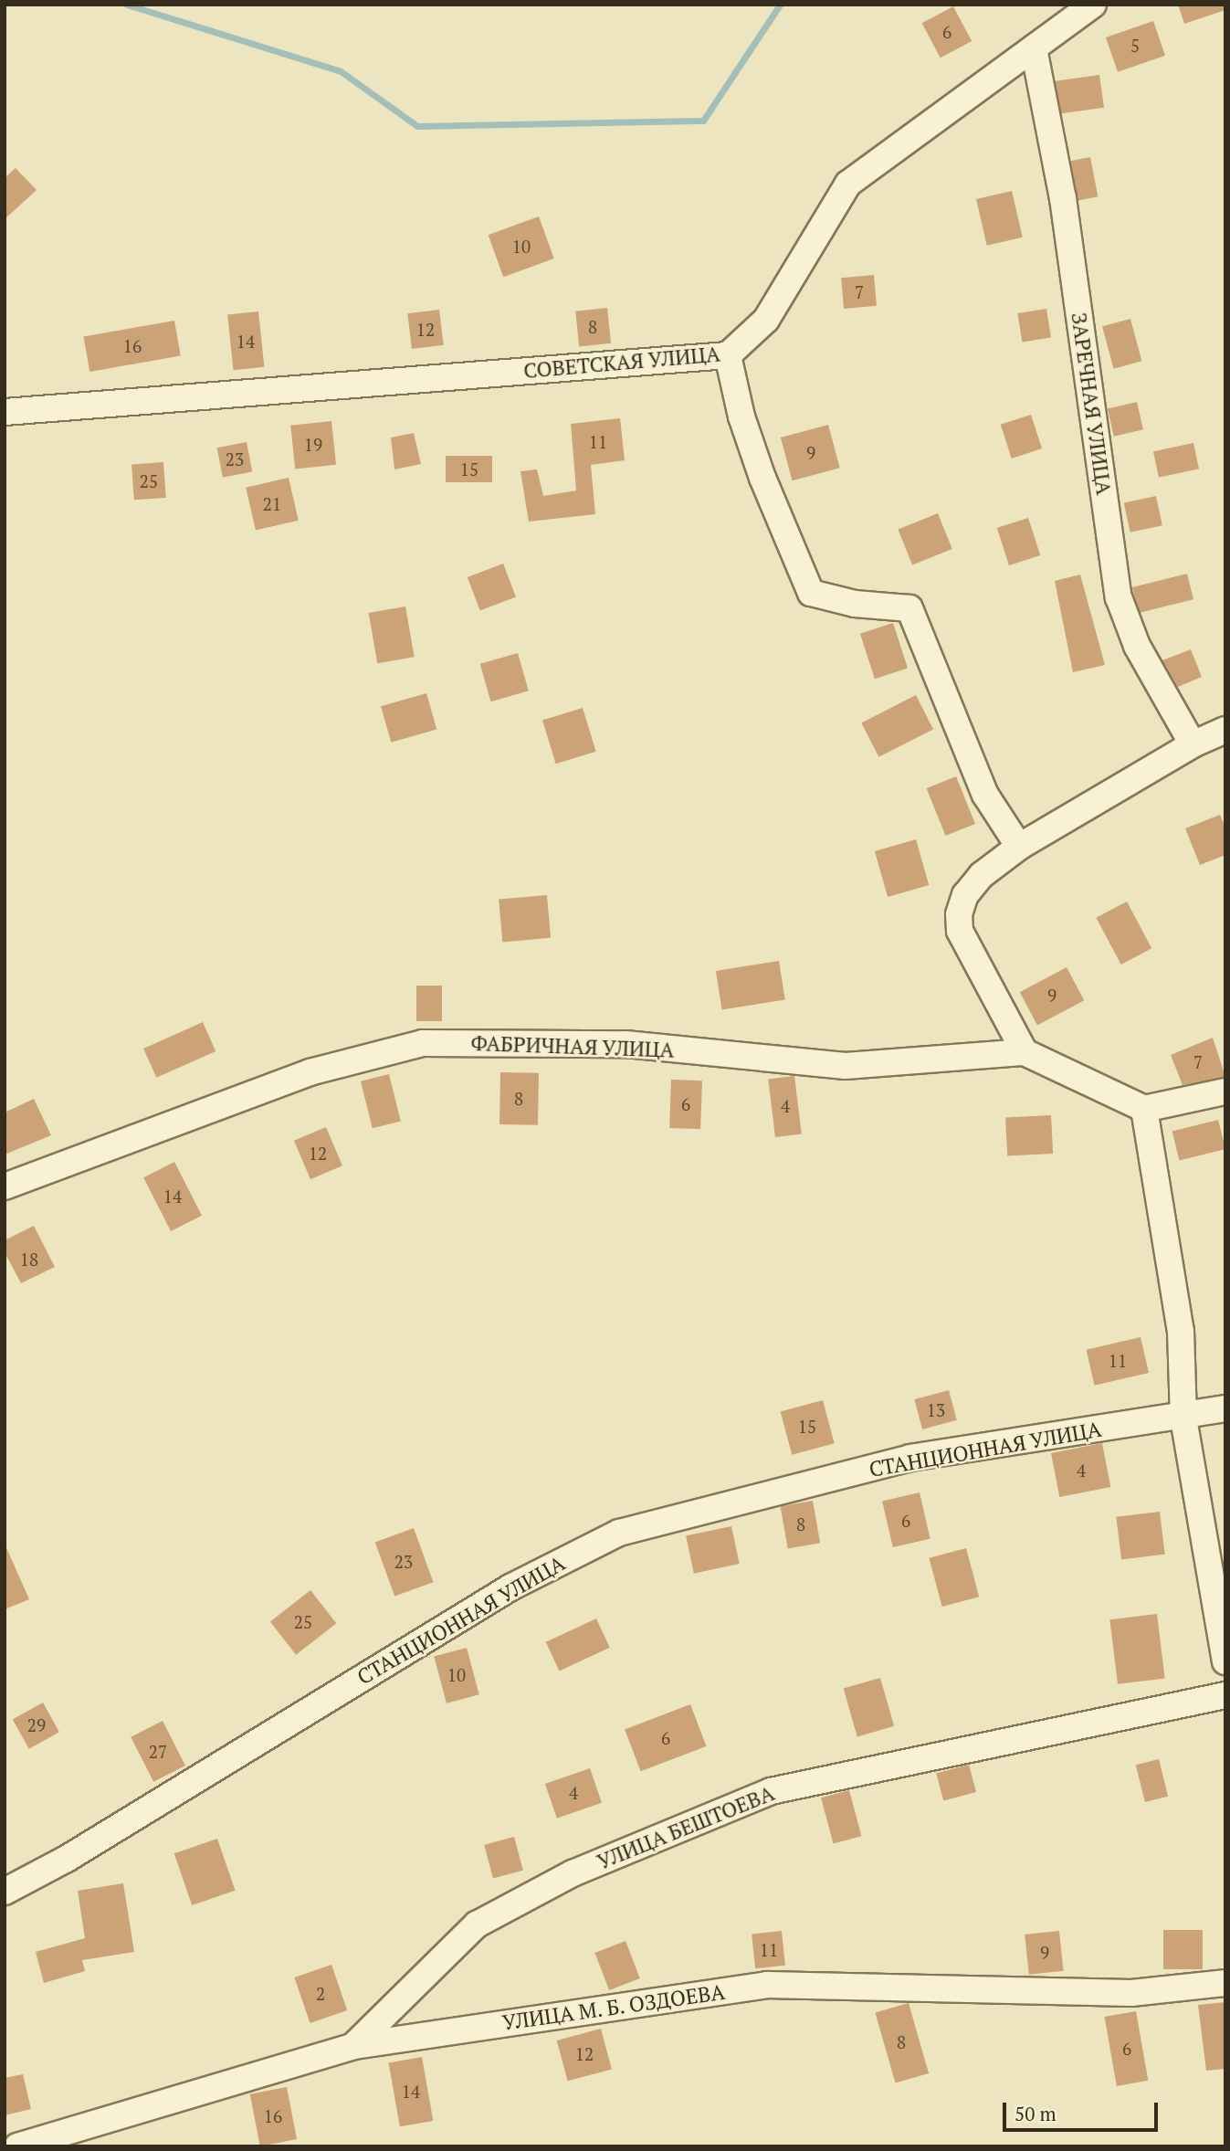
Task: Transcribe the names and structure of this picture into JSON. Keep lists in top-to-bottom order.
{
  "streets": {
    "street": [
      "СОВЕТСКАЯ УЛИЦА",
      "ЗАРЕЧНАЯ УЛИЦА",
      "ФАБРИЧНАЯ УЛИЦА",
      "СТАНЦИОННАЯ УЛИЦА",
      "УЛИЦА БЕШТОЕВА",
      "УЛИЦА М. Б. ОЗДОЕВА"
    ]
  },
  "crossings": [
    ["СОВЕТСКАЯ УЛИЦА", "ЗАРЕЧНАЯ УЛИЦА"],
    ["УЛИЦА БЕШТОЕВА", "УЛИЦА М. Б. ОЗДОЕВА"]
  ],
  "house_numbers": [
    "6",
    "5",
    "10",
    "7",
    "8",
    "12",
    "14",
    "16",
    "11",
    "19",
    "9",
    "23",
    "15",
    "25",
    "21",
    "9",
    "7",
    "8",
    "6",
    "4",
    "12",
    "14",
    "18",
    "11",
    "13",
    "15",
    "4",
    "6",
    "8",
    "23",
    "25",
    "10",
    "29",
    "6",
    "27",
    "4",
    "11",
    "9",
    "2",
    "8",
    "6",
    "12",
    "14",
    "16"
  ],
  "scale_bar": "50 m"
}
